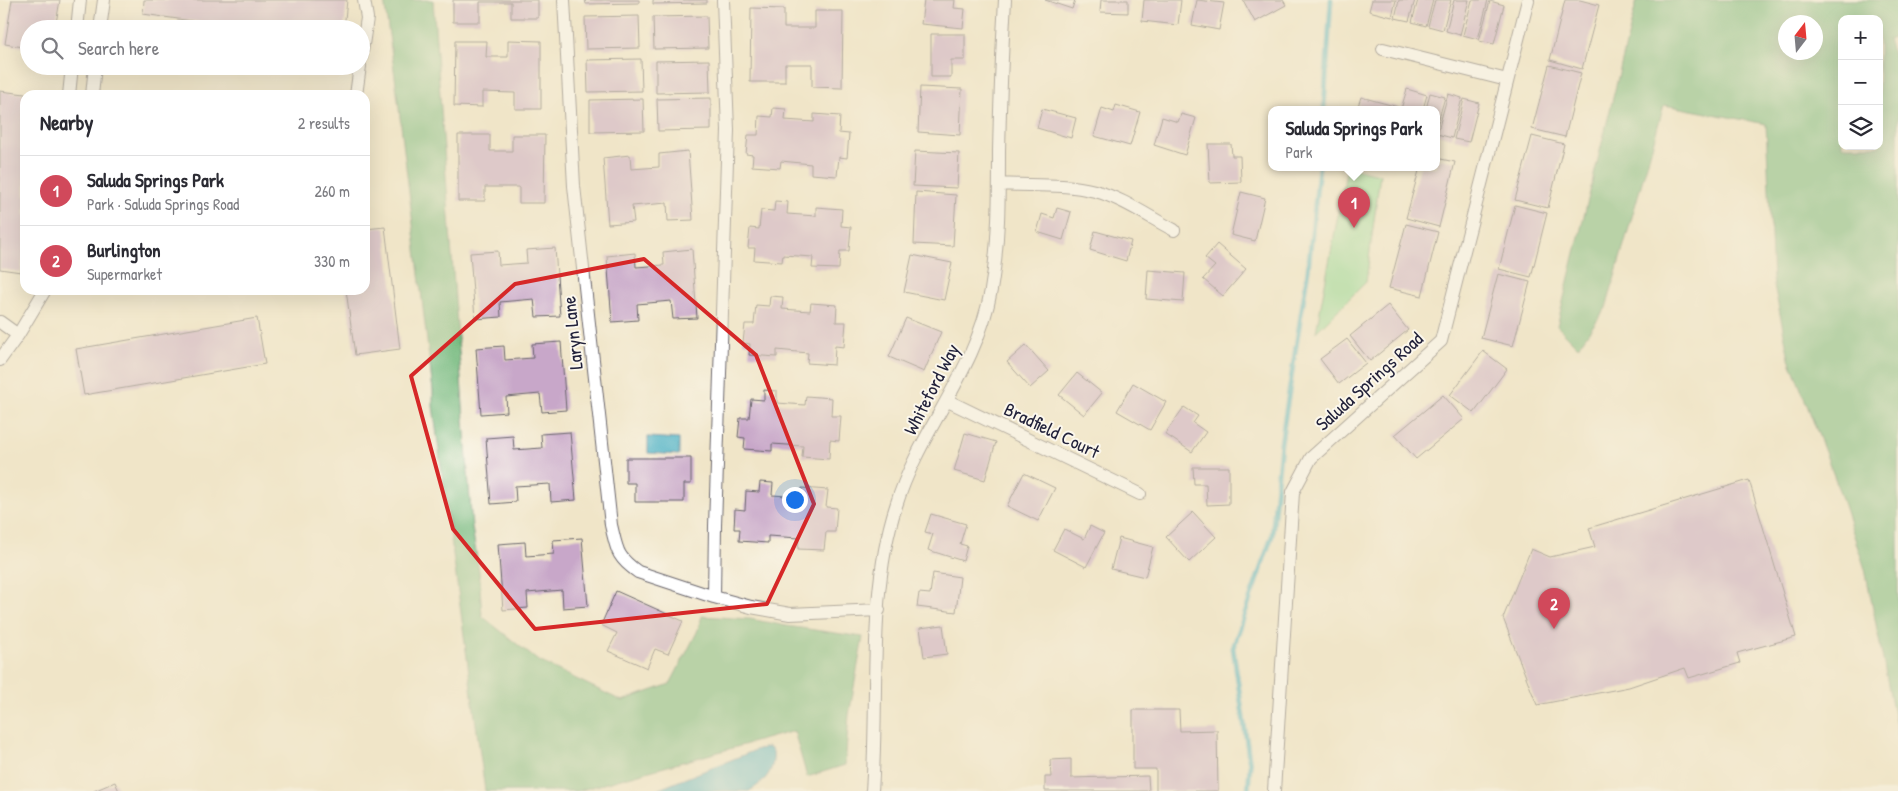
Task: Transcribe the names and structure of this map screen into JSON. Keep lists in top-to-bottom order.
{
  "streets": {
    "street": [
      "Laryn Lane",
      "Saluda Springs Road",
      "Whiteford Way",
      "Bradfield Court"
    ]
  },
  "crossings": [
    ["Laryn Lane", "Whiteford Way"],
    ["Whiteford Way", "Bradfield Court"]
  ],
  "north": "top",
  "page": {
    "map_buttons": ["+", "−"],
    "search": "Search here",
    "heading": ["Nearby", "2 results"],
    "popup": ["Saluda Springs Park", "Park"],
    "list": [
      {
        "mark": "1",
        "name": "Saluda Springs Park",
        "note": "Park · Saluda Springs Road",
        "value": "260 m"
      },
      {
        "mark": "2",
        "name": "Burlington",
        "note": "Supermarket",
        "value": "330 m"
      }
    ],
    "pins": ["1", "2"]
  }
}
